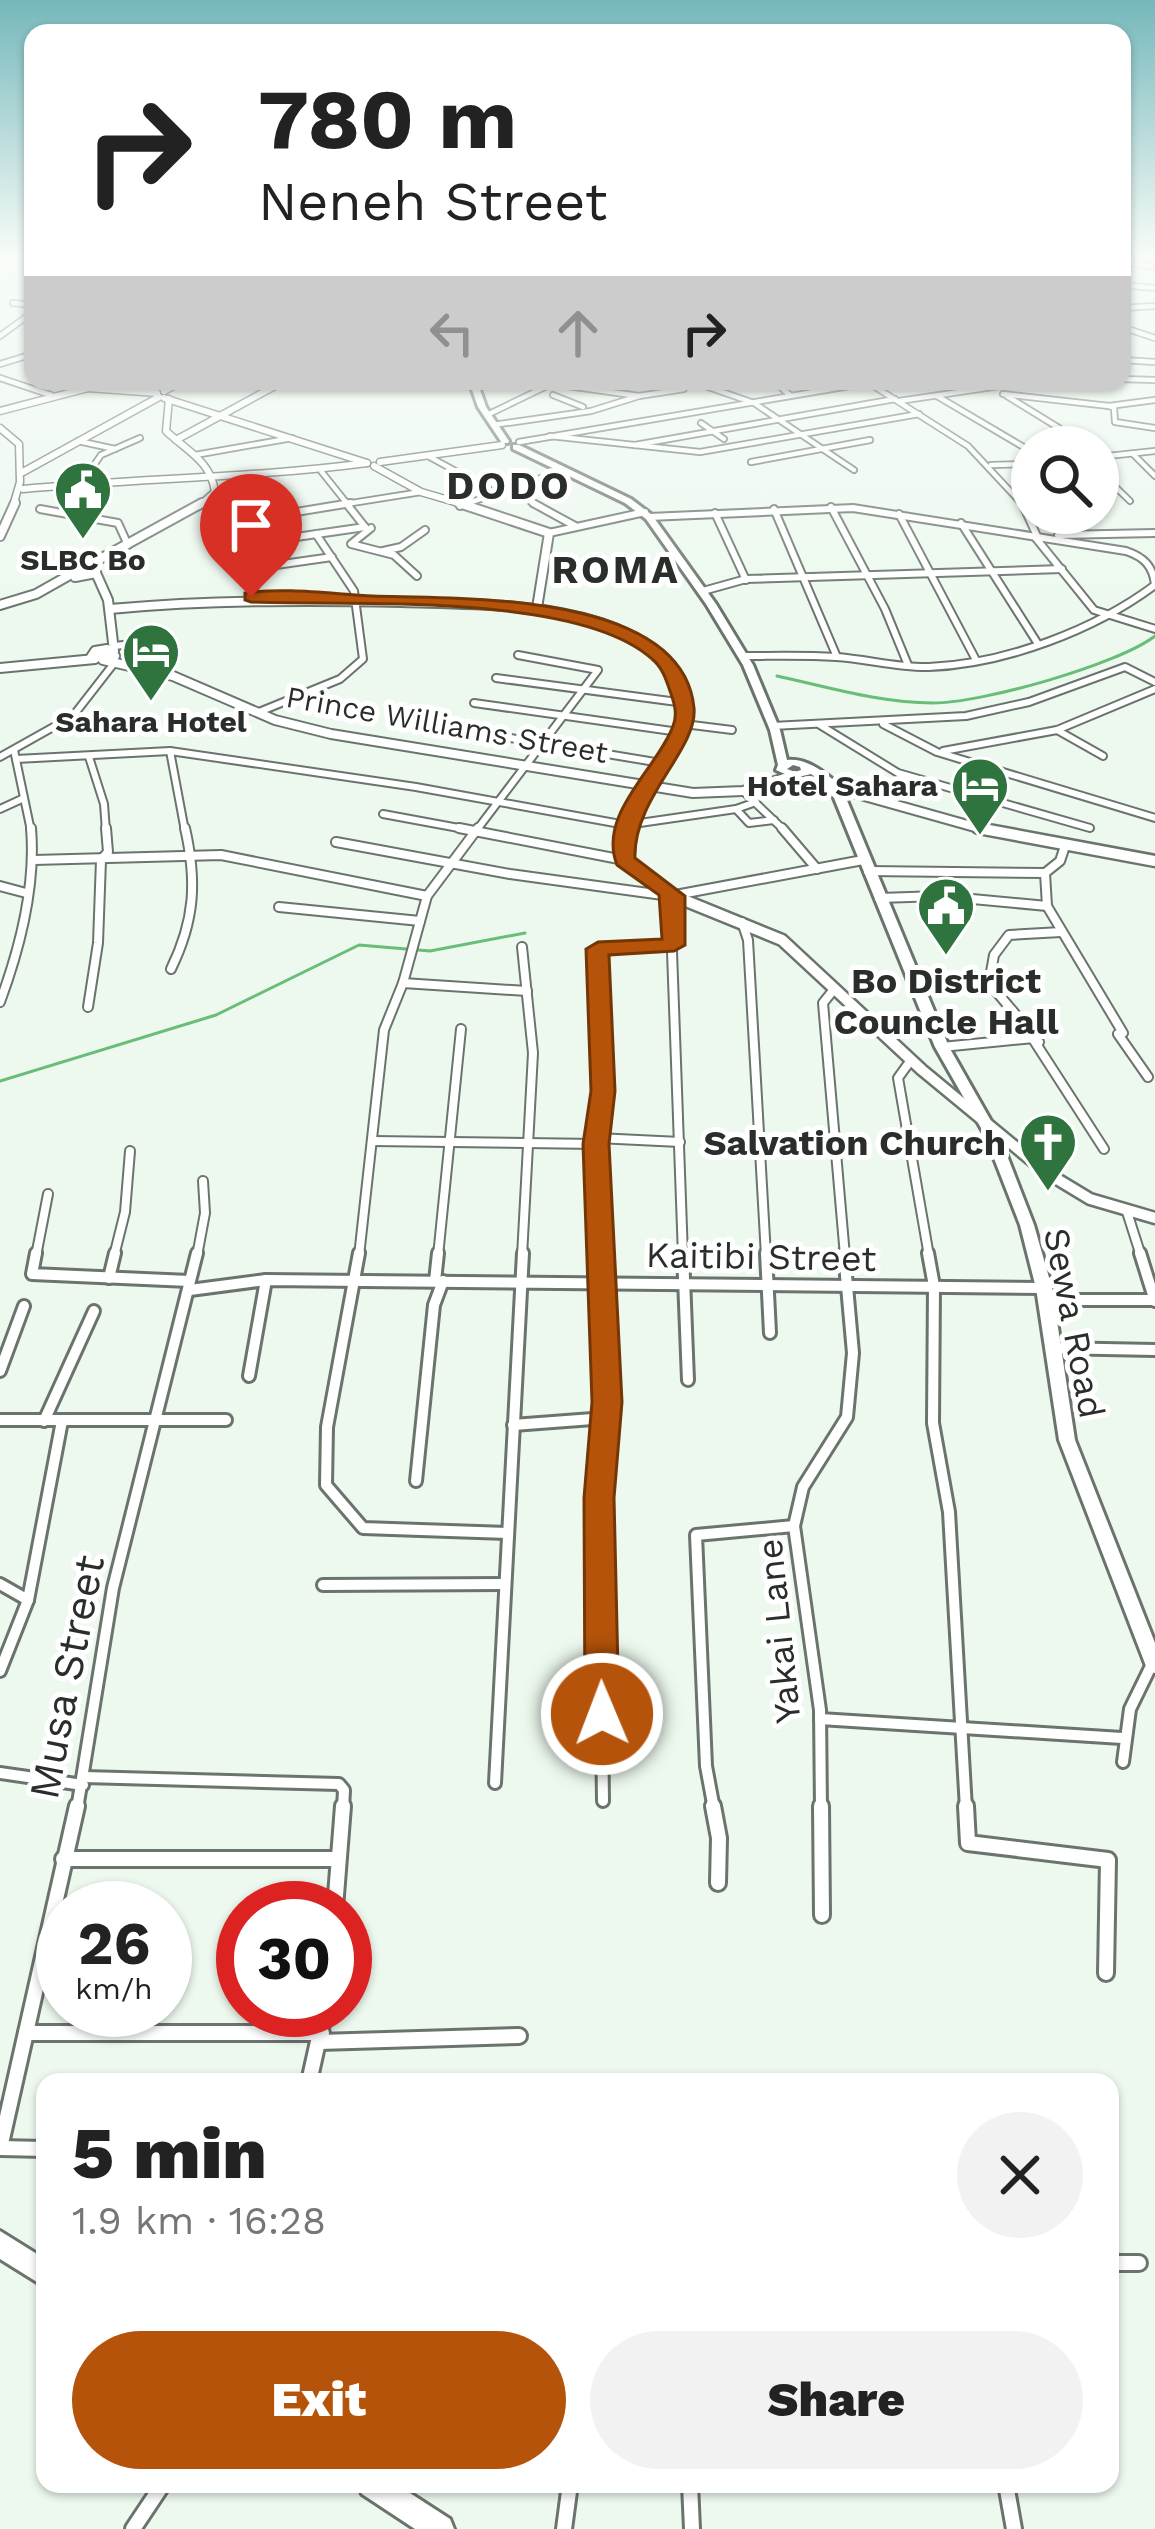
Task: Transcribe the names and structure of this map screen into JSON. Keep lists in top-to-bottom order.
{
  "streets": {
    "main road": ["Sewa Road"],
    "street": [
      "Prince Williams Street",
      "Kaitibi Street",
      "Yakai Lane",
      "Musa Street"
    ]
  },
  "crossings": [
    ["Kaitibi Street", "Sewa Road"],
    ["Kaitibi Street", "Yakai Lane"],
    ["Kaitibi Street", "Musa Street"]
  ],
  "districts": ["DODO", "ROMA"],
  "places": {
    "public building": ["SLBC Bo", "Bo District Councle Hall"],
    "hotel": ["Sahara Hotel", "Hotel Sahara"],
    "church": ["Salvation Church"]
  },
  "page": {
    "turn": ["780 m", "Neneh Street"],
    "speed": "26 km/h",
    "limit": "30",
    "heading": ["5 min", "1.9 km · 16:28"],
    "buttons": ["Exit", "Share"]
  }
}
